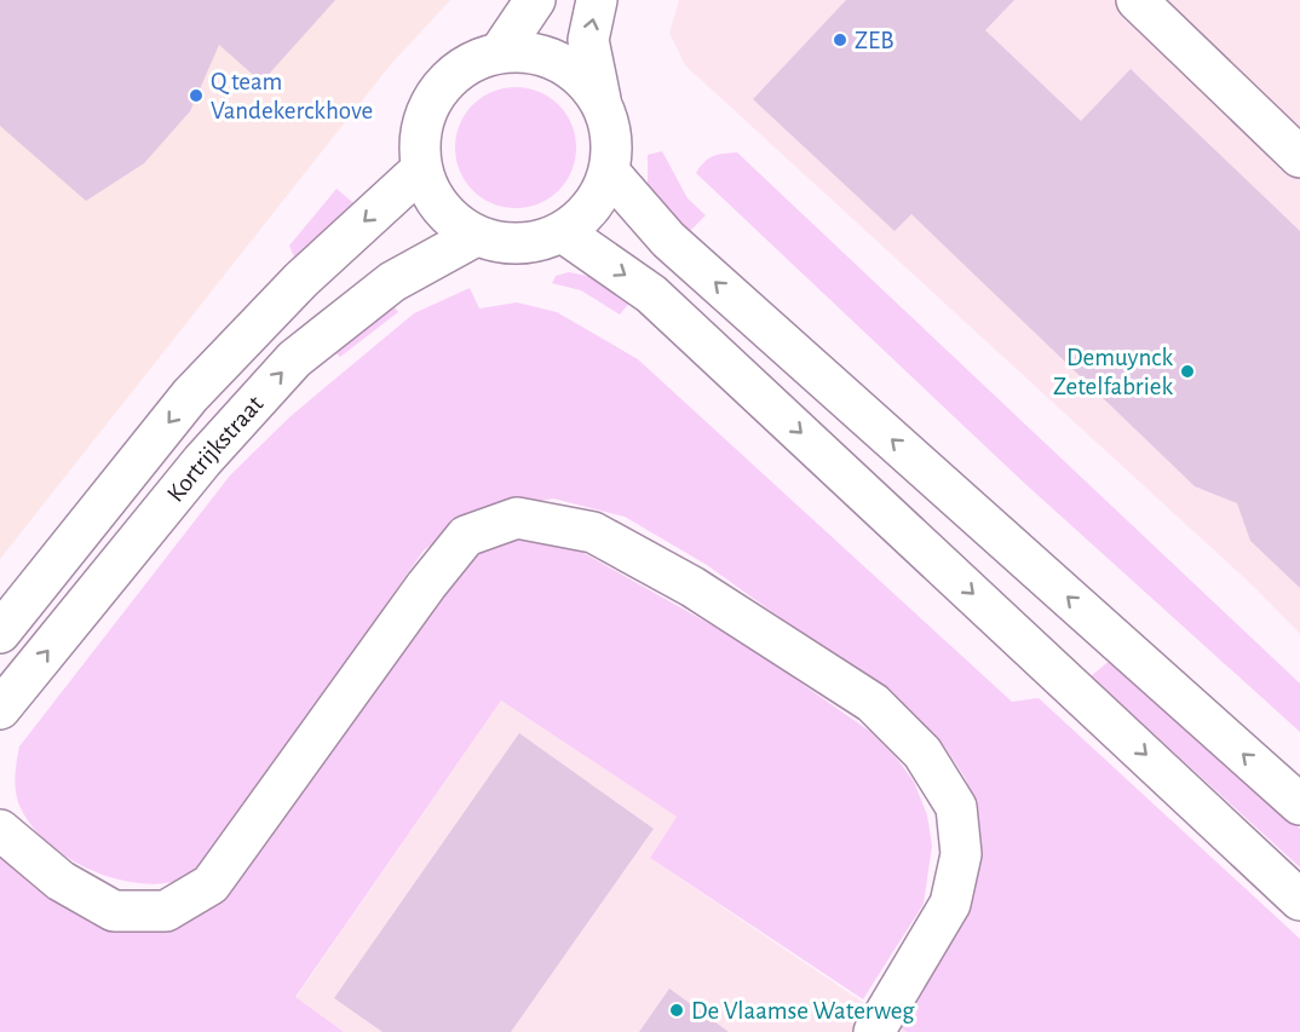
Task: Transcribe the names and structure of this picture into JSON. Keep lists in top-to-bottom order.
{
  "streets": {
    "main road": ["Kortrijkstraat"]
  },
  "places": [
    "ZEB",
    "Q team Vandekerckhove",
    "Demuynck Zetelfabriek",
    "De Vlaamse Waterweg"
  ]
}
